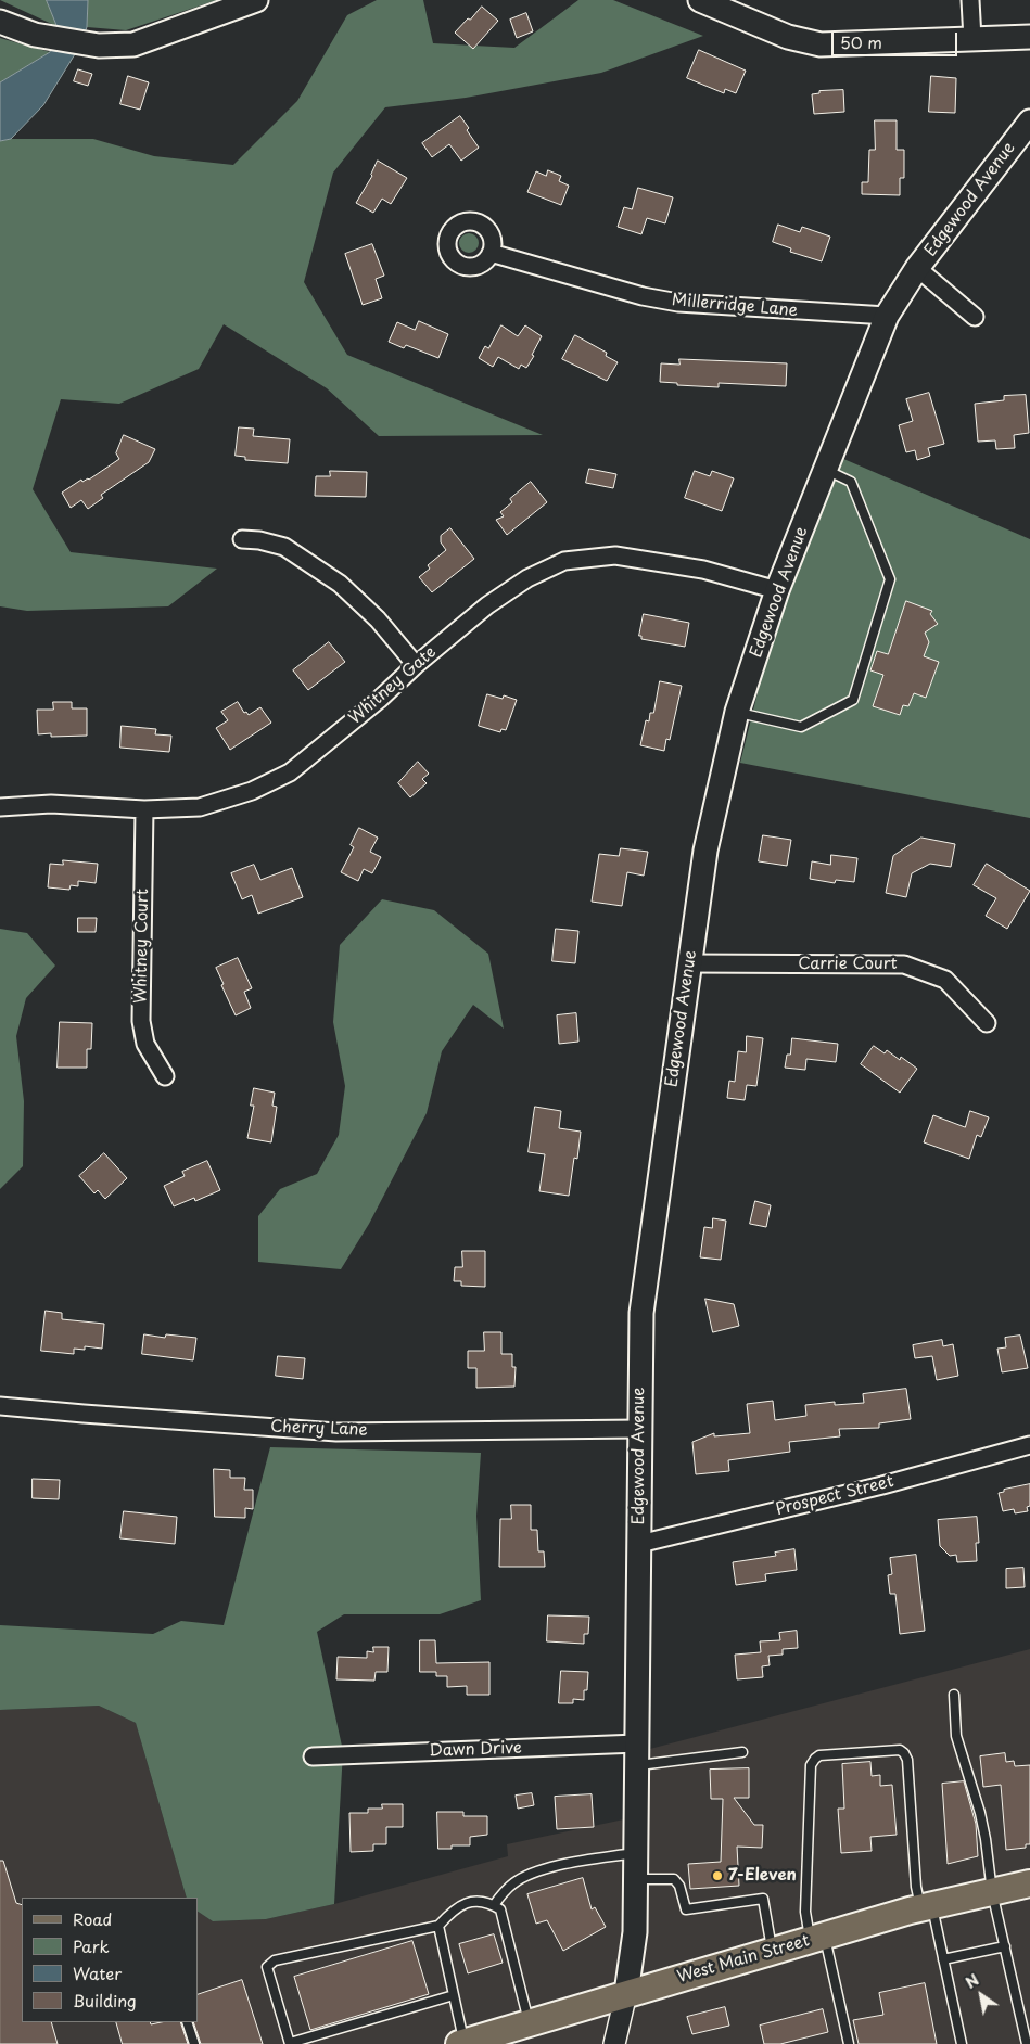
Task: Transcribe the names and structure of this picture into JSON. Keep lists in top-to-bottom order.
{
  "streets": {
    "main road": ["Edgewood Avenue", "West Main Street"],
    "street": [
      "Millerridge Lane",
      "Whitney Gate",
      "Whitney Court",
      "Carrie Court",
      "Cherry Lane",
      "Prospect Street",
      "Dawn Drive"
    ]
  },
  "crossings": [
    ["Edgewood Avenue", "Millerridge Lane"],
    ["Edgewood Avenue", "Whitney Gate"],
    ["Edgewood Avenue", "Carrie Court"],
    ["Edgewood Avenue", "Cherry Lane"],
    ["Edgewood Avenue", "Prospect Street"],
    ["Edgewood Avenue", "Dawn Drive"],
    ["Edgewood Avenue", "West Main Street"],
    ["Whitney Gate", "Whitney Court"]
  ],
  "places": ["7-Eleven"],
  "legend": [
    "Road",
    "Park",
    "Water",
    "Building"
  ],
  "scale_bar": "50 m",
  "north": "top left"
}
